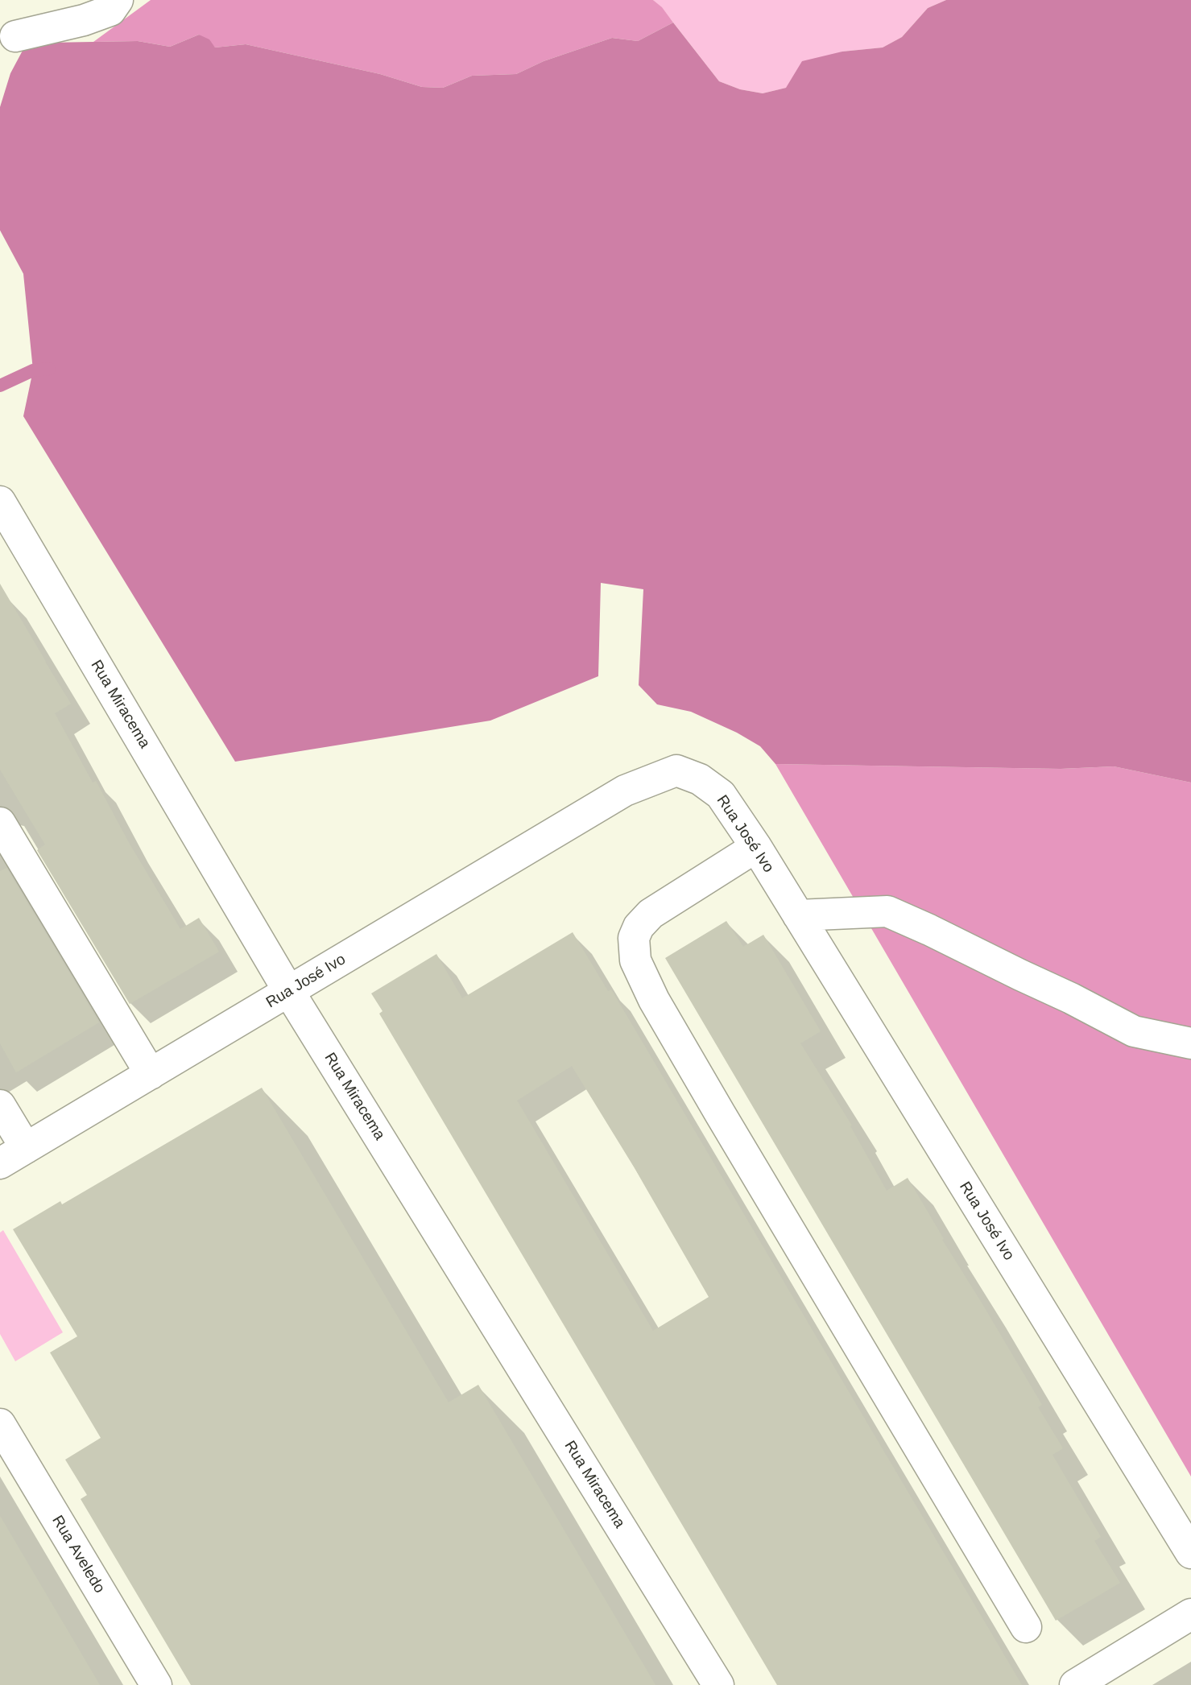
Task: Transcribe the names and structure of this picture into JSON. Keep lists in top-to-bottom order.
{
  "streets": {
    "street": ["Rua Miracema", "Rua José Ivo", "Rua Aveledo"]
  },
  "crossings": [
    ["Rua Miracema", "Rua José Ivo"]
  ]
}
